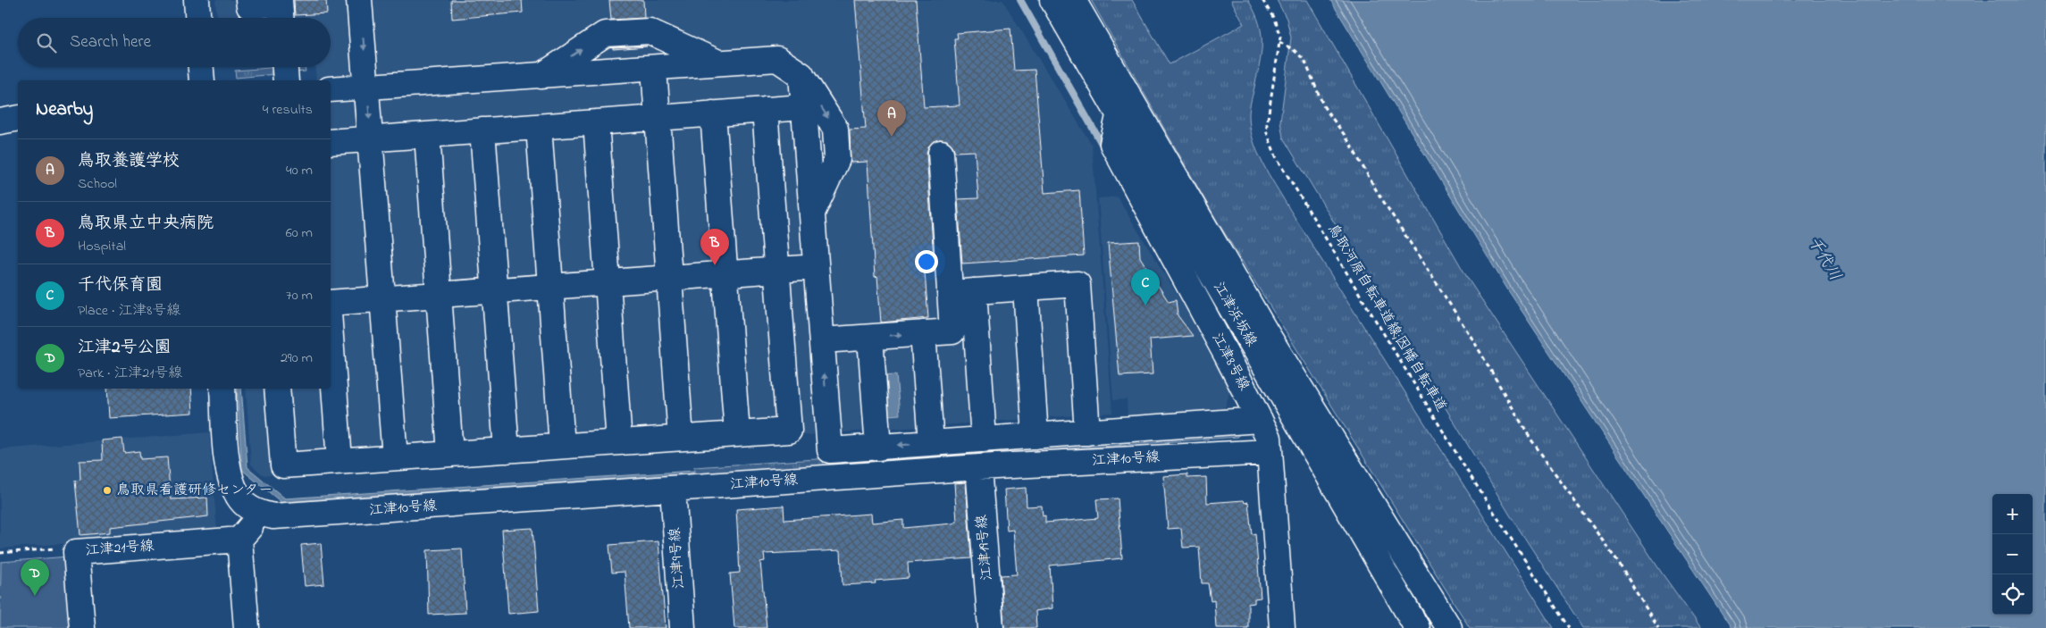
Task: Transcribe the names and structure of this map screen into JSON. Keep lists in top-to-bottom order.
{
  "streets": {
    "street": [
      "江津浜坂線",
      "江津8号線",
      "江津10号線",
      "江津19号線",
      "江津21号線",
      "江津9号線"
    ],
    "path": ["鳥取河原自転車道線;因幡自転車道"]
  },
  "crossings": [
    ["江津浜坂線", "江津8号線"],
    ["江津8号線", "江津10号線"],
    ["江津10号線", "江津19号線"],
    ["江津10号線", "江津9号線"]
  ],
  "water": ["千代川"],
  "places": ["鳥取県看護研修センター"],
  "page": {
    "search": "Search here",
    "heading": ["Nearby", "4 results"],
    "pins": [
      "A",
      "B",
      "C",
      "D"
    ],
    "list": [
      {
        "mark": "A",
        "name": "鳥取養護学校",
        "note": "School",
        "value": "40 m"
      },
      {
        "mark": "B",
        "name": "鳥取県立中央病院",
        "note": "Hospital",
        "value": "60 m"
      },
      {
        "mark": "C",
        "name": "千代保育園",
        "note": "Place · 江津8号線",
        "value": "70 m"
      },
      {
        "mark": "D",
        "name": "江津2号公園",
        "note": "Park · 江津21号線",
        "value": "290 m"
      }
    ],
    "map_buttons": ["+", "−"]
  }
}
